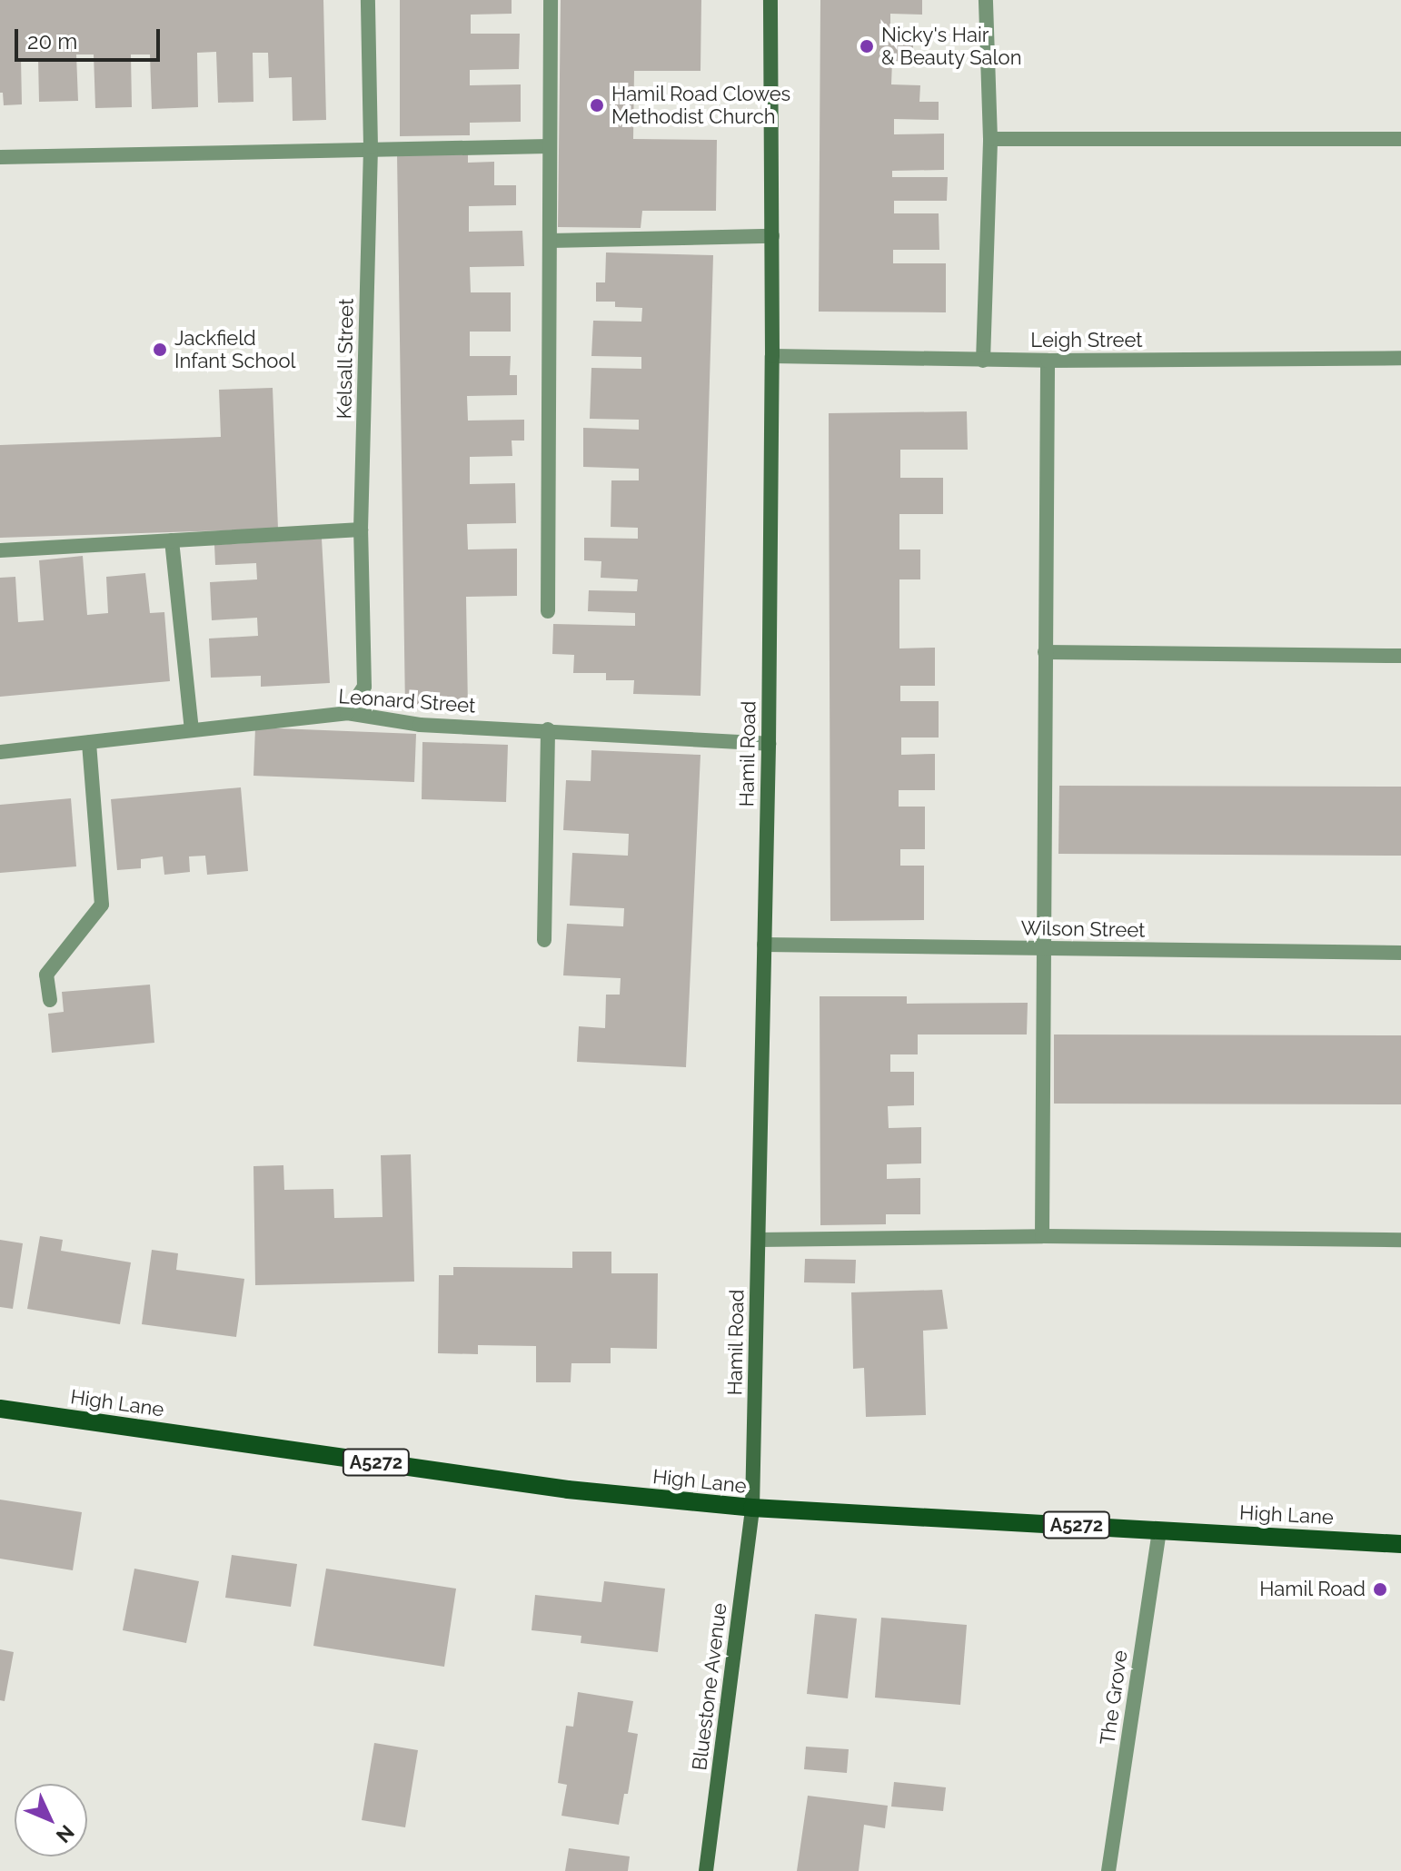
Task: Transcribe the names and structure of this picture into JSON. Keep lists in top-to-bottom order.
{
  "streets": {
    "main road": ["High Lane", "A5272"],
    "street": [
      "Leigh Street",
      "Kelsall Street",
      "Leonard Street",
      "Hamil Road",
      "Wilson Street",
      "Bluestone Avenue",
      "The Grove"
    ]
  },
  "crossings": [
    ["Leigh Street", "Hamil Road"],
    ["Kelsall Street", "Leonard Street"],
    ["Leonard Street", "Hamil Road"],
    ["Hamil Road", "Wilson Street"],
    ["Hamil Road", "High Lane"],
    ["Hamil Road", "Bluestone Avenue"],
    ["High Lane", "Bluestone Avenue"],
    ["High Lane", "The Grove"]
  ],
  "places": [
    "Nicky's Hair & Beauty Salon",
    "Hamil Road Clowes Methodist Church",
    "Jackfield Infant School",
    "Hamil Road"
  ],
  "scale_bar": "20 m",
  "north": "bottom right"
}
